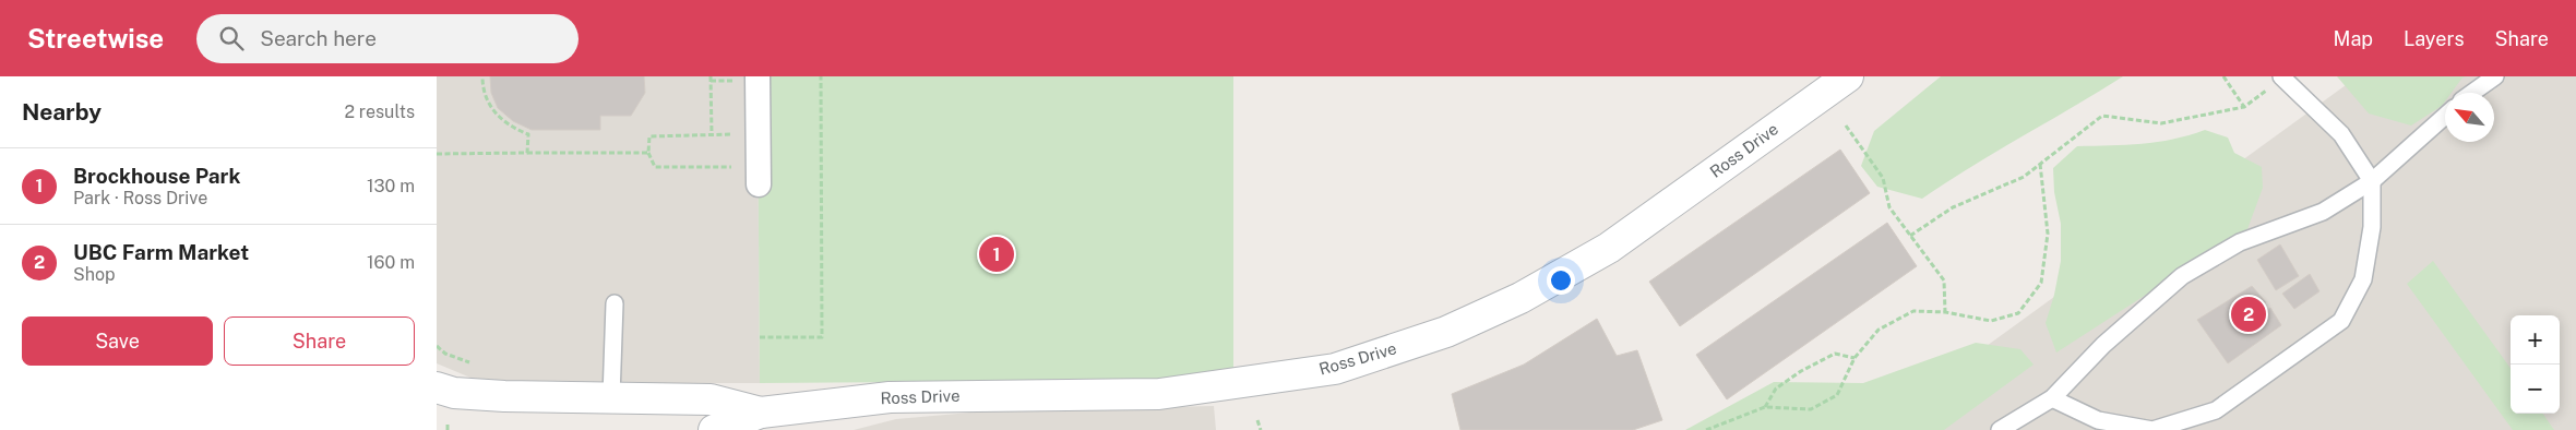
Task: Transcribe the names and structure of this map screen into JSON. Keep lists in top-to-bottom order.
{
  "streets": {
    "street": ["Ross Drive"]
  },
  "north": "top left",
  "page": {
    "header": "Streetwise",
    "search": "Search here",
    "nav": ["Map", "Layers", "Share"],
    "heading": ["Nearby", "2 results"],
    "list": [
      {
        "mark": "1",
        "name": "Brockhouse Park",
        "note": "Park · Ross Drive",
        "value": "130 m"
      },
      {
        "mark": "2",
        "name": "UBC Farm Market",
        "note": "Shop",
        "value": "160 m"
      }
    ],
    "pins": ["1", "2"],
    "buttons": ["Save", "Share"],
    "map_buttons": ["+", "−"]
  }
}
